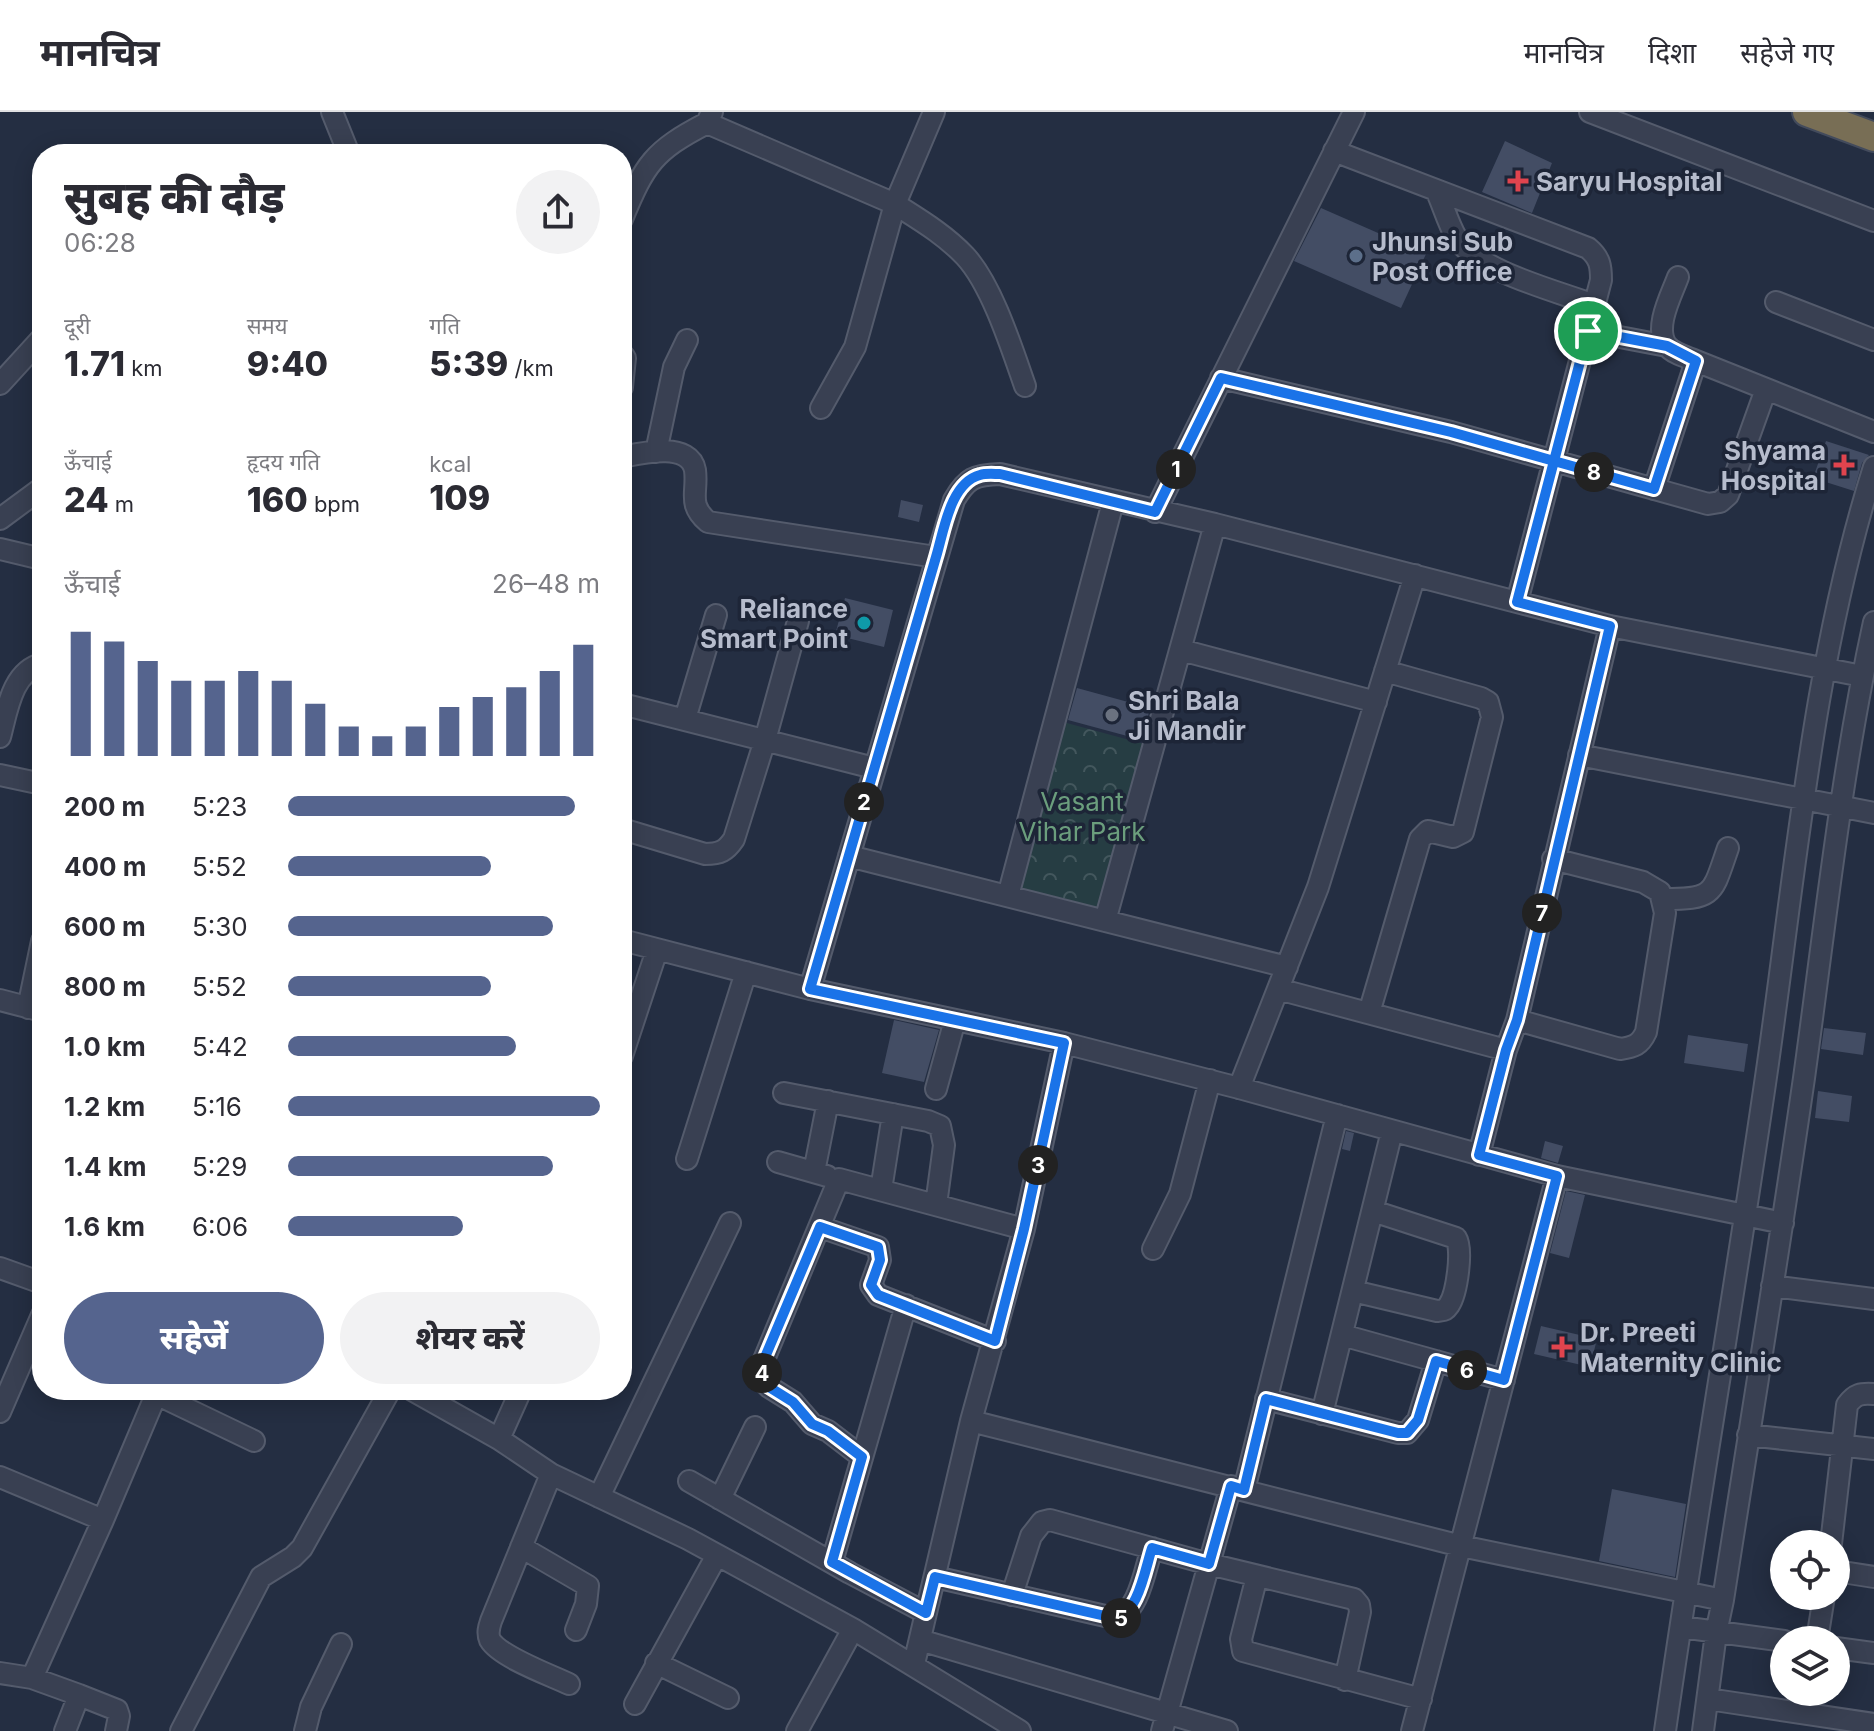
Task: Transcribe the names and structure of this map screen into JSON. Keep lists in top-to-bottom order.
{
  "parks": ["Vasant Vihar Park"],
  "places": {
    "health": ["Saryu Hospital", "Shyama Hospital", "Dr. Preeti Maternity Clinic"],
    "other": ["Jhunsi Sub Post Office", "Reliance Smart Point", "Shri Bala Ji Mandir"]
  },
  "page": {
    "header": "मानचित्र",
    "nav": ["मानचित्र", "दिशा", "सहेजे गए"],
    "heading": ["सुबह की दौड़", "06:28"],
    "stats": [
      ["दूरी", "1.71 km"],
      ["समय", "9:40"],
      ["गति", "5:39 /km"],
      ["ऊँचाई", "24 m"],
      ["हृदय गति", "160 bpm"],
      ["kcal", "109"]
    ],
    "pins": [
      "1",
      "8",
      "2",
      "7",
      "3",
      "6",
      "4",
      "5"
    ],
    "chart": ["ऊँचाई", "26–48 m"],
    "list": [
      {
        "name": "200 m",
        "note": "5:23"
      },
      {
        "name": "400 m",
        "note": "5:52"
      },
      {
        "name": "600 m",
        "note": "5:30"
      },
      {
        "name": "800 m",
        "note": "5:52"
      },
      {
        "name": "1.0 km",
        "note": "5:42"
      },
      {
        "name": "1.2 km",
        "note": "5:16"
      },
      {
        "name": "1.4 km",
        "note": "5:29"
      },
      {
        "name": "1.6 km",
        "note": "6:06"
      }
    ],
    "buttons": ["सहेजें", "शेयर करें"]
  }
}
